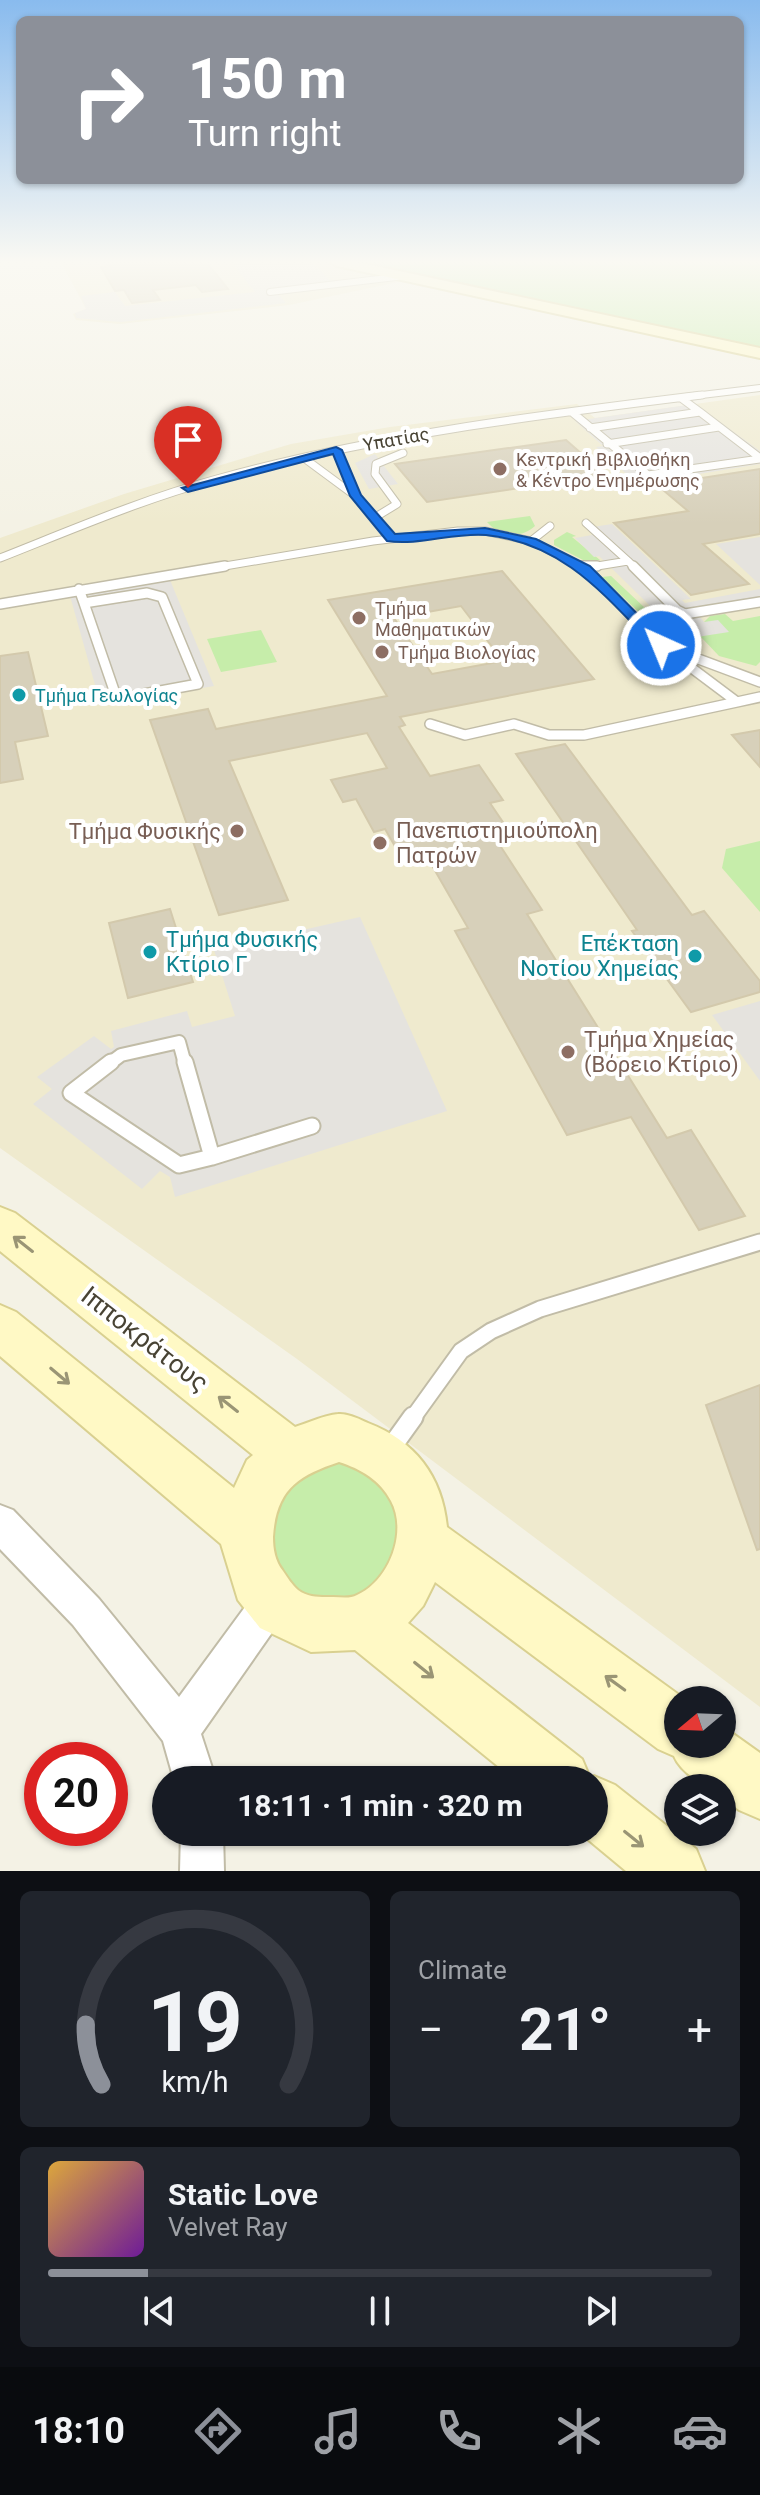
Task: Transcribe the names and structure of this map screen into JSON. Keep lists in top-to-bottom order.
{
  "streets": {
    "street": ["Ιπποκράτους"],
    "lane": ["Υπατίας"]
  },
  "places": [
    "Κεντρική Βιβλιοθήκη & Κέντρο Ενημέρωσης",
    "Τμήμα Μαθηματικών",
    "Τμήμα Βιολογίας",
    "Τμήμα Γεωλογίας",
    "Τμήμα Φυσικής",
    "Πανεπιστημιούπολη Πατρών",
    "Τμήμα Φυσικής Κτίριο Γ",
    "Επέκταση Νοτίου Χημείας",
    "Τμήμα Xημείας (Βόρειο Κτίριο)"
  ],
  "north": "left",
  "page": {
    "turn": ["150 m", "Turn right"],
    "limit": "20",
    "trip": "18:11 · 1 min · 320 m",
    "tile": "Climate",
    "heat": ["−", "21°", "+"],
    "song": ["Static Love", "Velvet Ray"],
    "tabs": "18:10",
    "gauge": ["19", "km/h"]
  }
}
